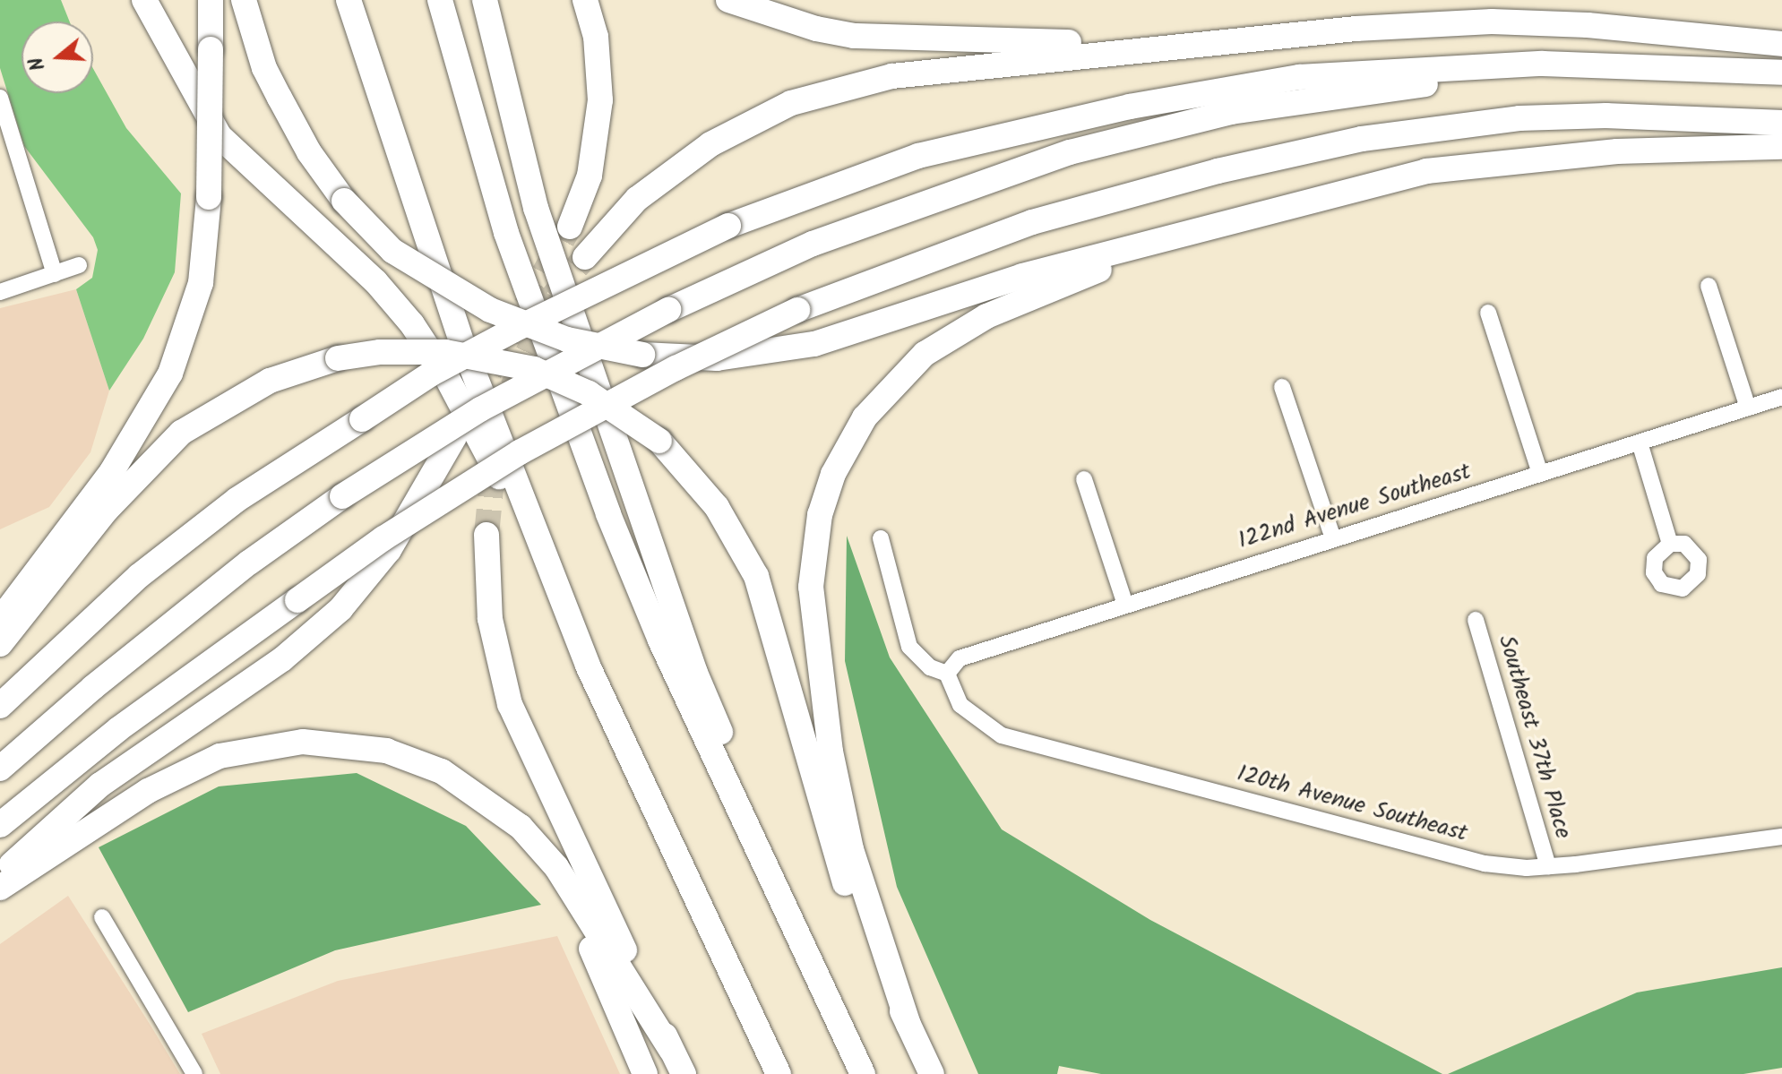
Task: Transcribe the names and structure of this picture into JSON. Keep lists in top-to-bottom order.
{
  "streets": {
    "street": ["122nd Avenue Southeast", "Southeast 37th Place", "120th Avenue Southeast"]
  },
  "crossings": [
    ["122nd Avenue Southeast", "120th Avenue Southeast"],
    ["Southeast 37th Place", "120th Avenue Southeast"]
  ],
  "north": "left"
}
